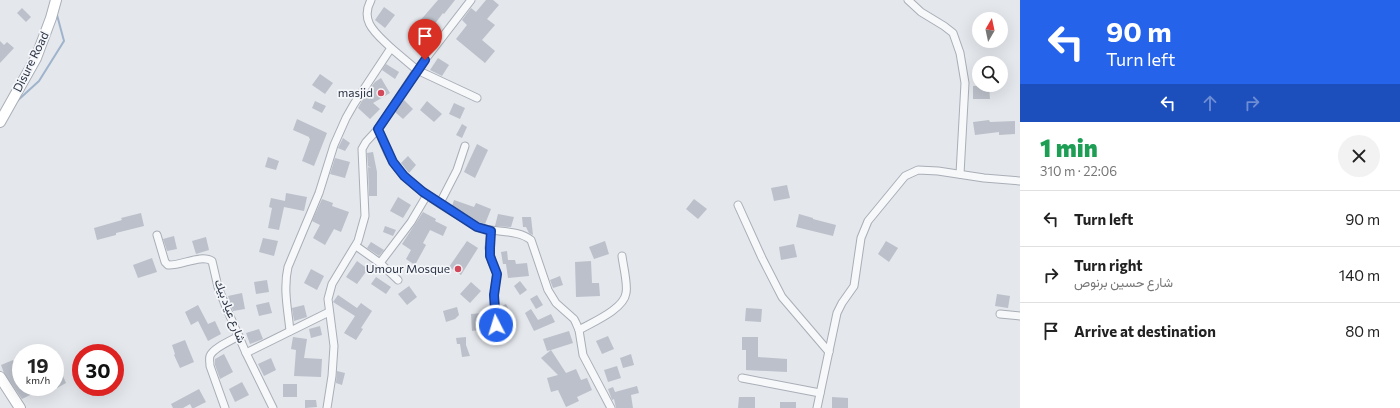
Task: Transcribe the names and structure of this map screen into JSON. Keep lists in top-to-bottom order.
{
  "streets": {
    "main road": ["Disure Road"],
    "street": ["شارع عياد بيك"]
  },
  "places": ["masjid", "Umour Mosque"],
  "north": "top",
  "page": {
    "turn": ["90 m", "Turn left"],
    "heading": ["1 min", "310 m · 22:06"],
    "list": [
      {
        "name": "Turn left",
        "value": "90 m"
      },
      {
        "name": "Turn right",
        "note": "شارع حسين برنوص",
        "value": "140 m"
      },
      {
        "name": "Arrive at destination",
        "value": "80 m"
      }
    ],
    "speed": "19 km/h",
    "limit": "30"
  }
}
